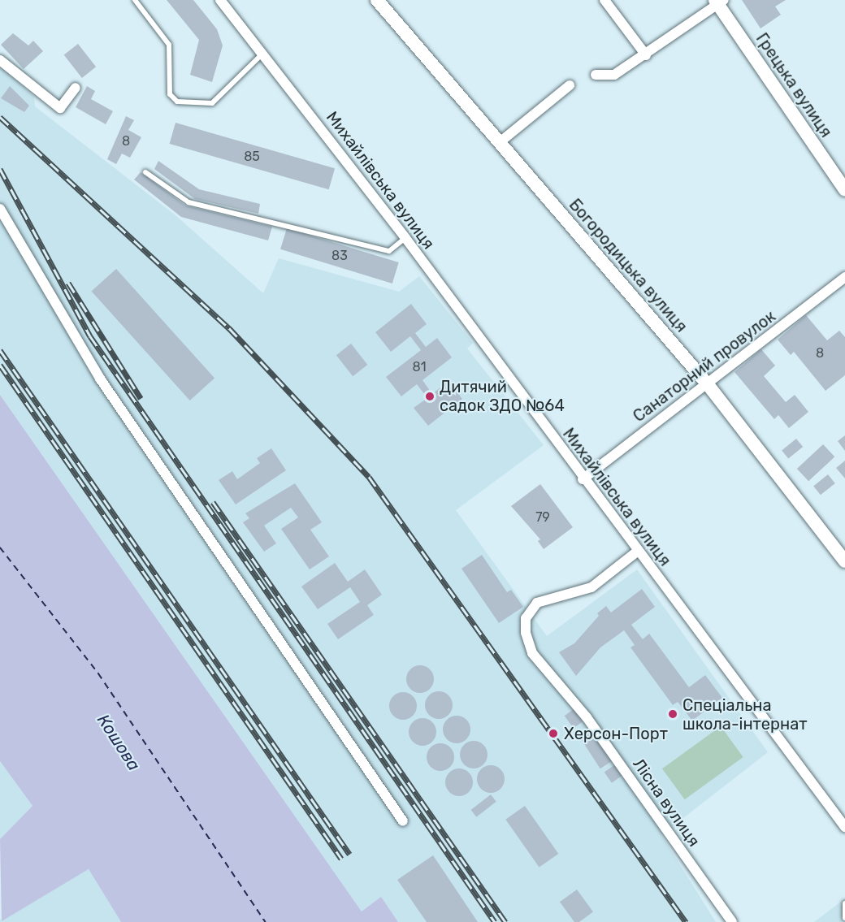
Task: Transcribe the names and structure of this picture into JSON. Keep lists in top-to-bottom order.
{
  "streets": {
    "street": [
      "Грецька вулиця",
      "Михайлівська вулиця",
      "Богородицька вулиця",
      "Санаторний провулок",
      "Лісна вулиця"
    ]
  },
  "crossings": [
    ["Михайлівська вулиця", "Санаторний провулок"],
    ["Михайлівська вулиця", "Лісна вулиця"],
    ["Богородицька вулиця", "Санаторний провулок"]
  ],
  "water": ["Кошова"],
  "places": ["Дитячий садок ЗДО №64", "Спеціальна школа-інтернат", "Херсон-Порт"],
  "house_numbers": [
    "8",
    "85",
    "83",
    "8",
    "81",
    "79"
  ]
}
